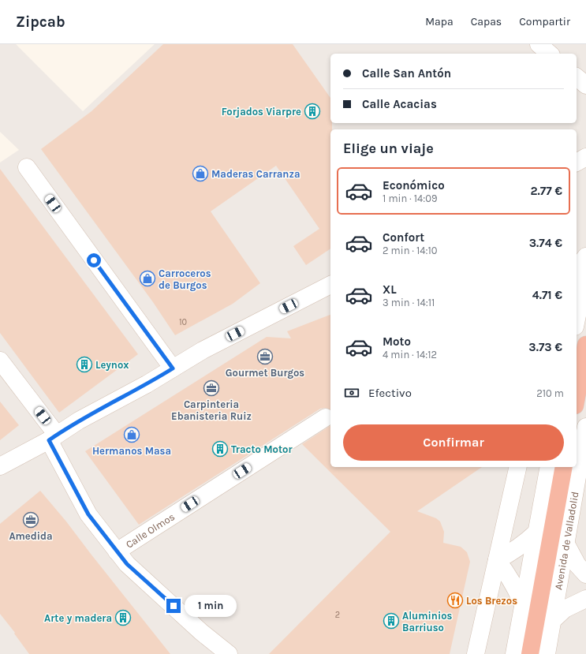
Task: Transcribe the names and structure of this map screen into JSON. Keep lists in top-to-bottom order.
{
  "streets": {
    "highway": ["Avenida de Valladolid"],
    "lane": ["Calle Olmos"]
  },
  "places": {
    "building": [
      "Forjados Viarpre",
      "Leynox",
      "Tracto Motor",
      "Arte y madera",
      "Aluminios Barriuso"
    ],
    "shop": ["Maderas Carranza", "Carroceros de Burgos", "Hermanos Masa"],
    "office": ["Gourmet Burgos", "Carpinteria Ebanisteria Ruiz", "Amedida"],
    "restaurant": ["Los Brezos"]
  },
  "house_numbers": ["10", "2"],
  "page": {
    "header": "Zipcab",
    "nav": ["Mapa", "Capas", "Compartir"],
    "banner": ["Calle San Antón", "Calle Acacias"],
    "heading": "Elige un viaje",
    "list": [
      {
        "name": "Económico",
        "note": "1 min · 14:09",
        "value": "2.77 €"
      },
      {
        "name": "Confort",
        "note": "2 min · 14:10",
        "value": "3.74 €"
      },
      {
        "name": "XL",
        "note": "3 min · 14:11",
        "value": "4.71 €"
      },
      {
        "name": "Moto",
        "note": "4 min · 14:12",
        "value": "3.73 €"
      }
    ],
    "pay": ["Efectivo", "210 m"],
    "buttons": "Confirmar",
    "bubble": "1 min"
  }
}
